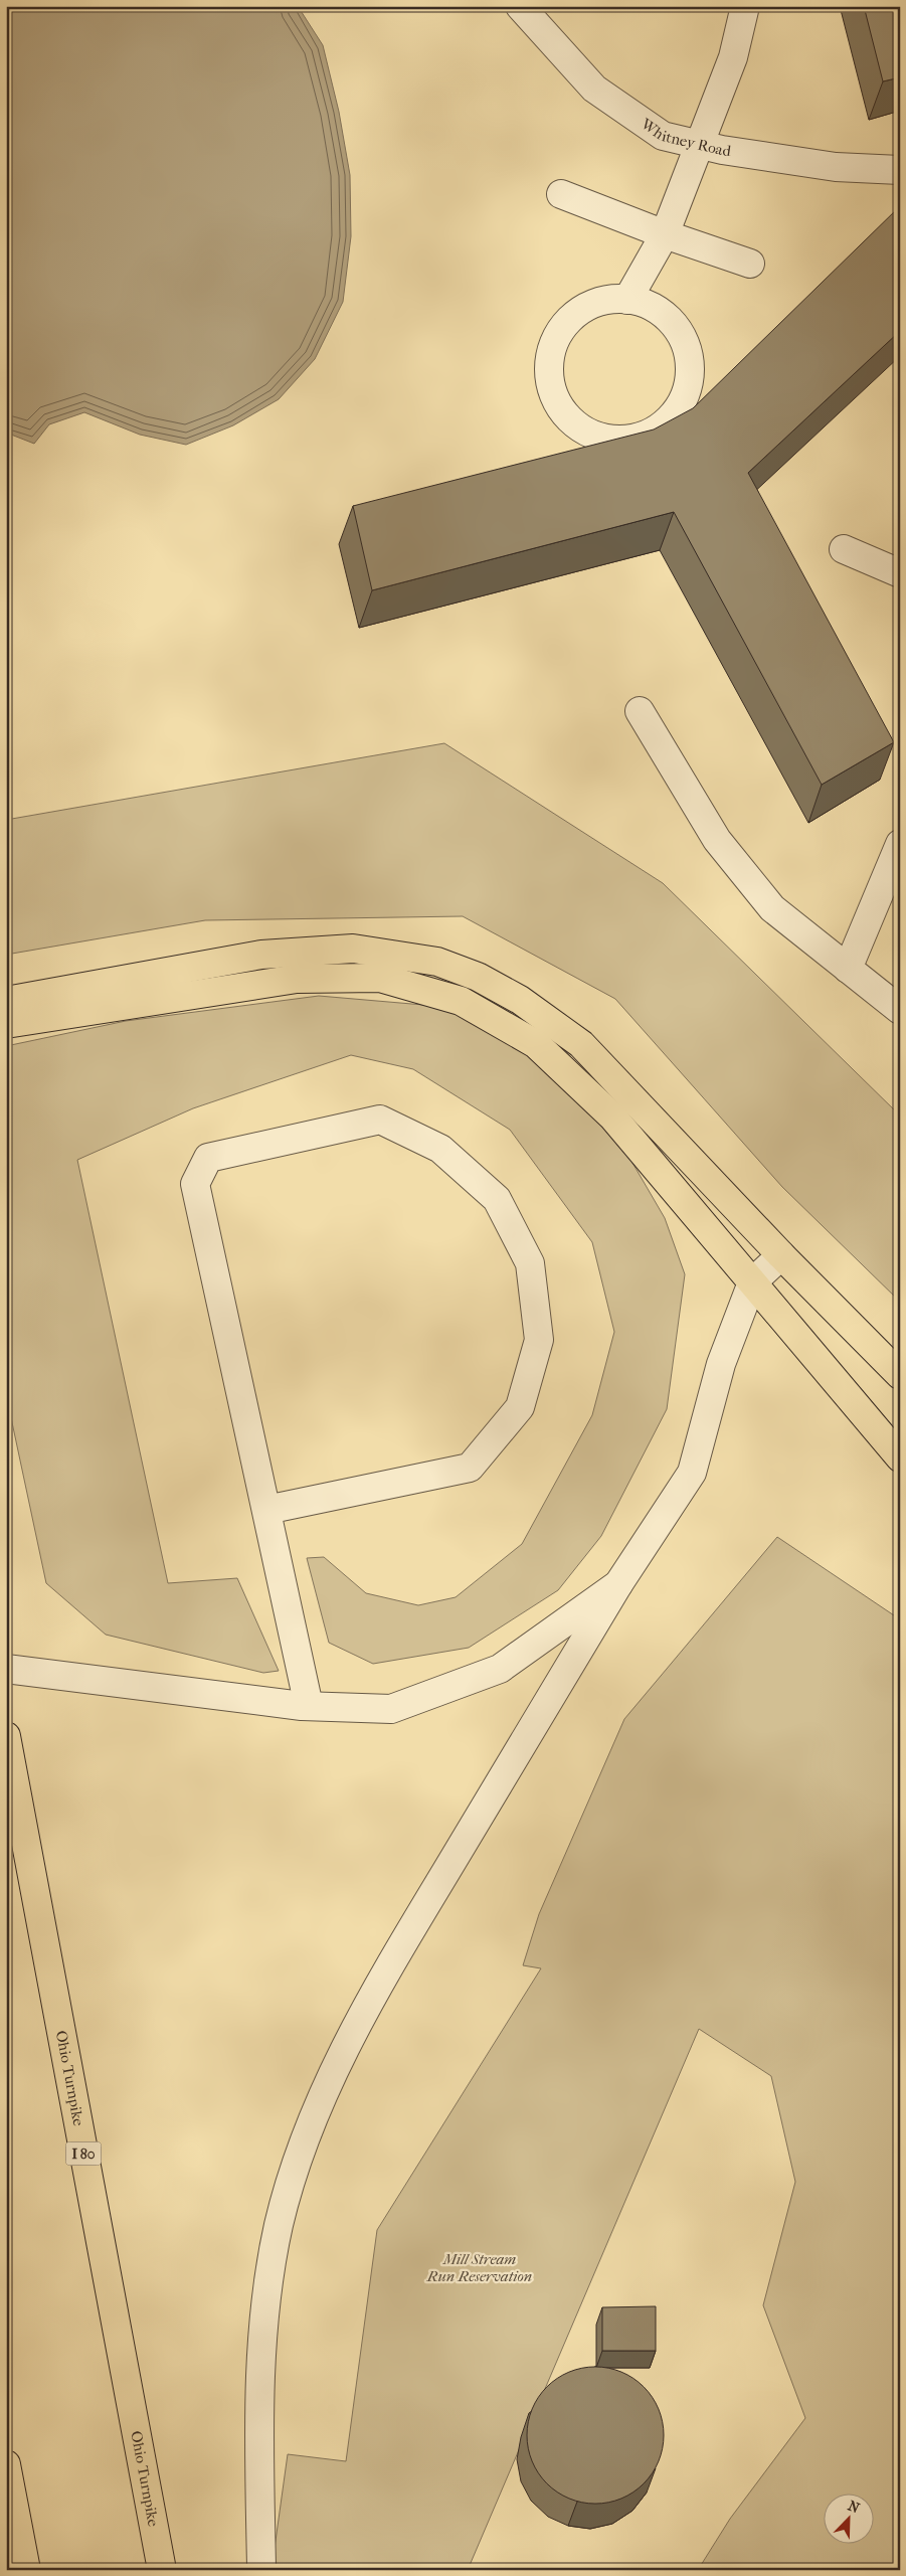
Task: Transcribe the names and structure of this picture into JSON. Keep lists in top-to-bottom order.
{
  "streets": {
    "highway": ["Ohio Turnpike", "I 80"],
    "street": ["Whitney Road"]
  },
  "parks": ["Mill Stream Run Reservation"],
  "north": "top right"
}
